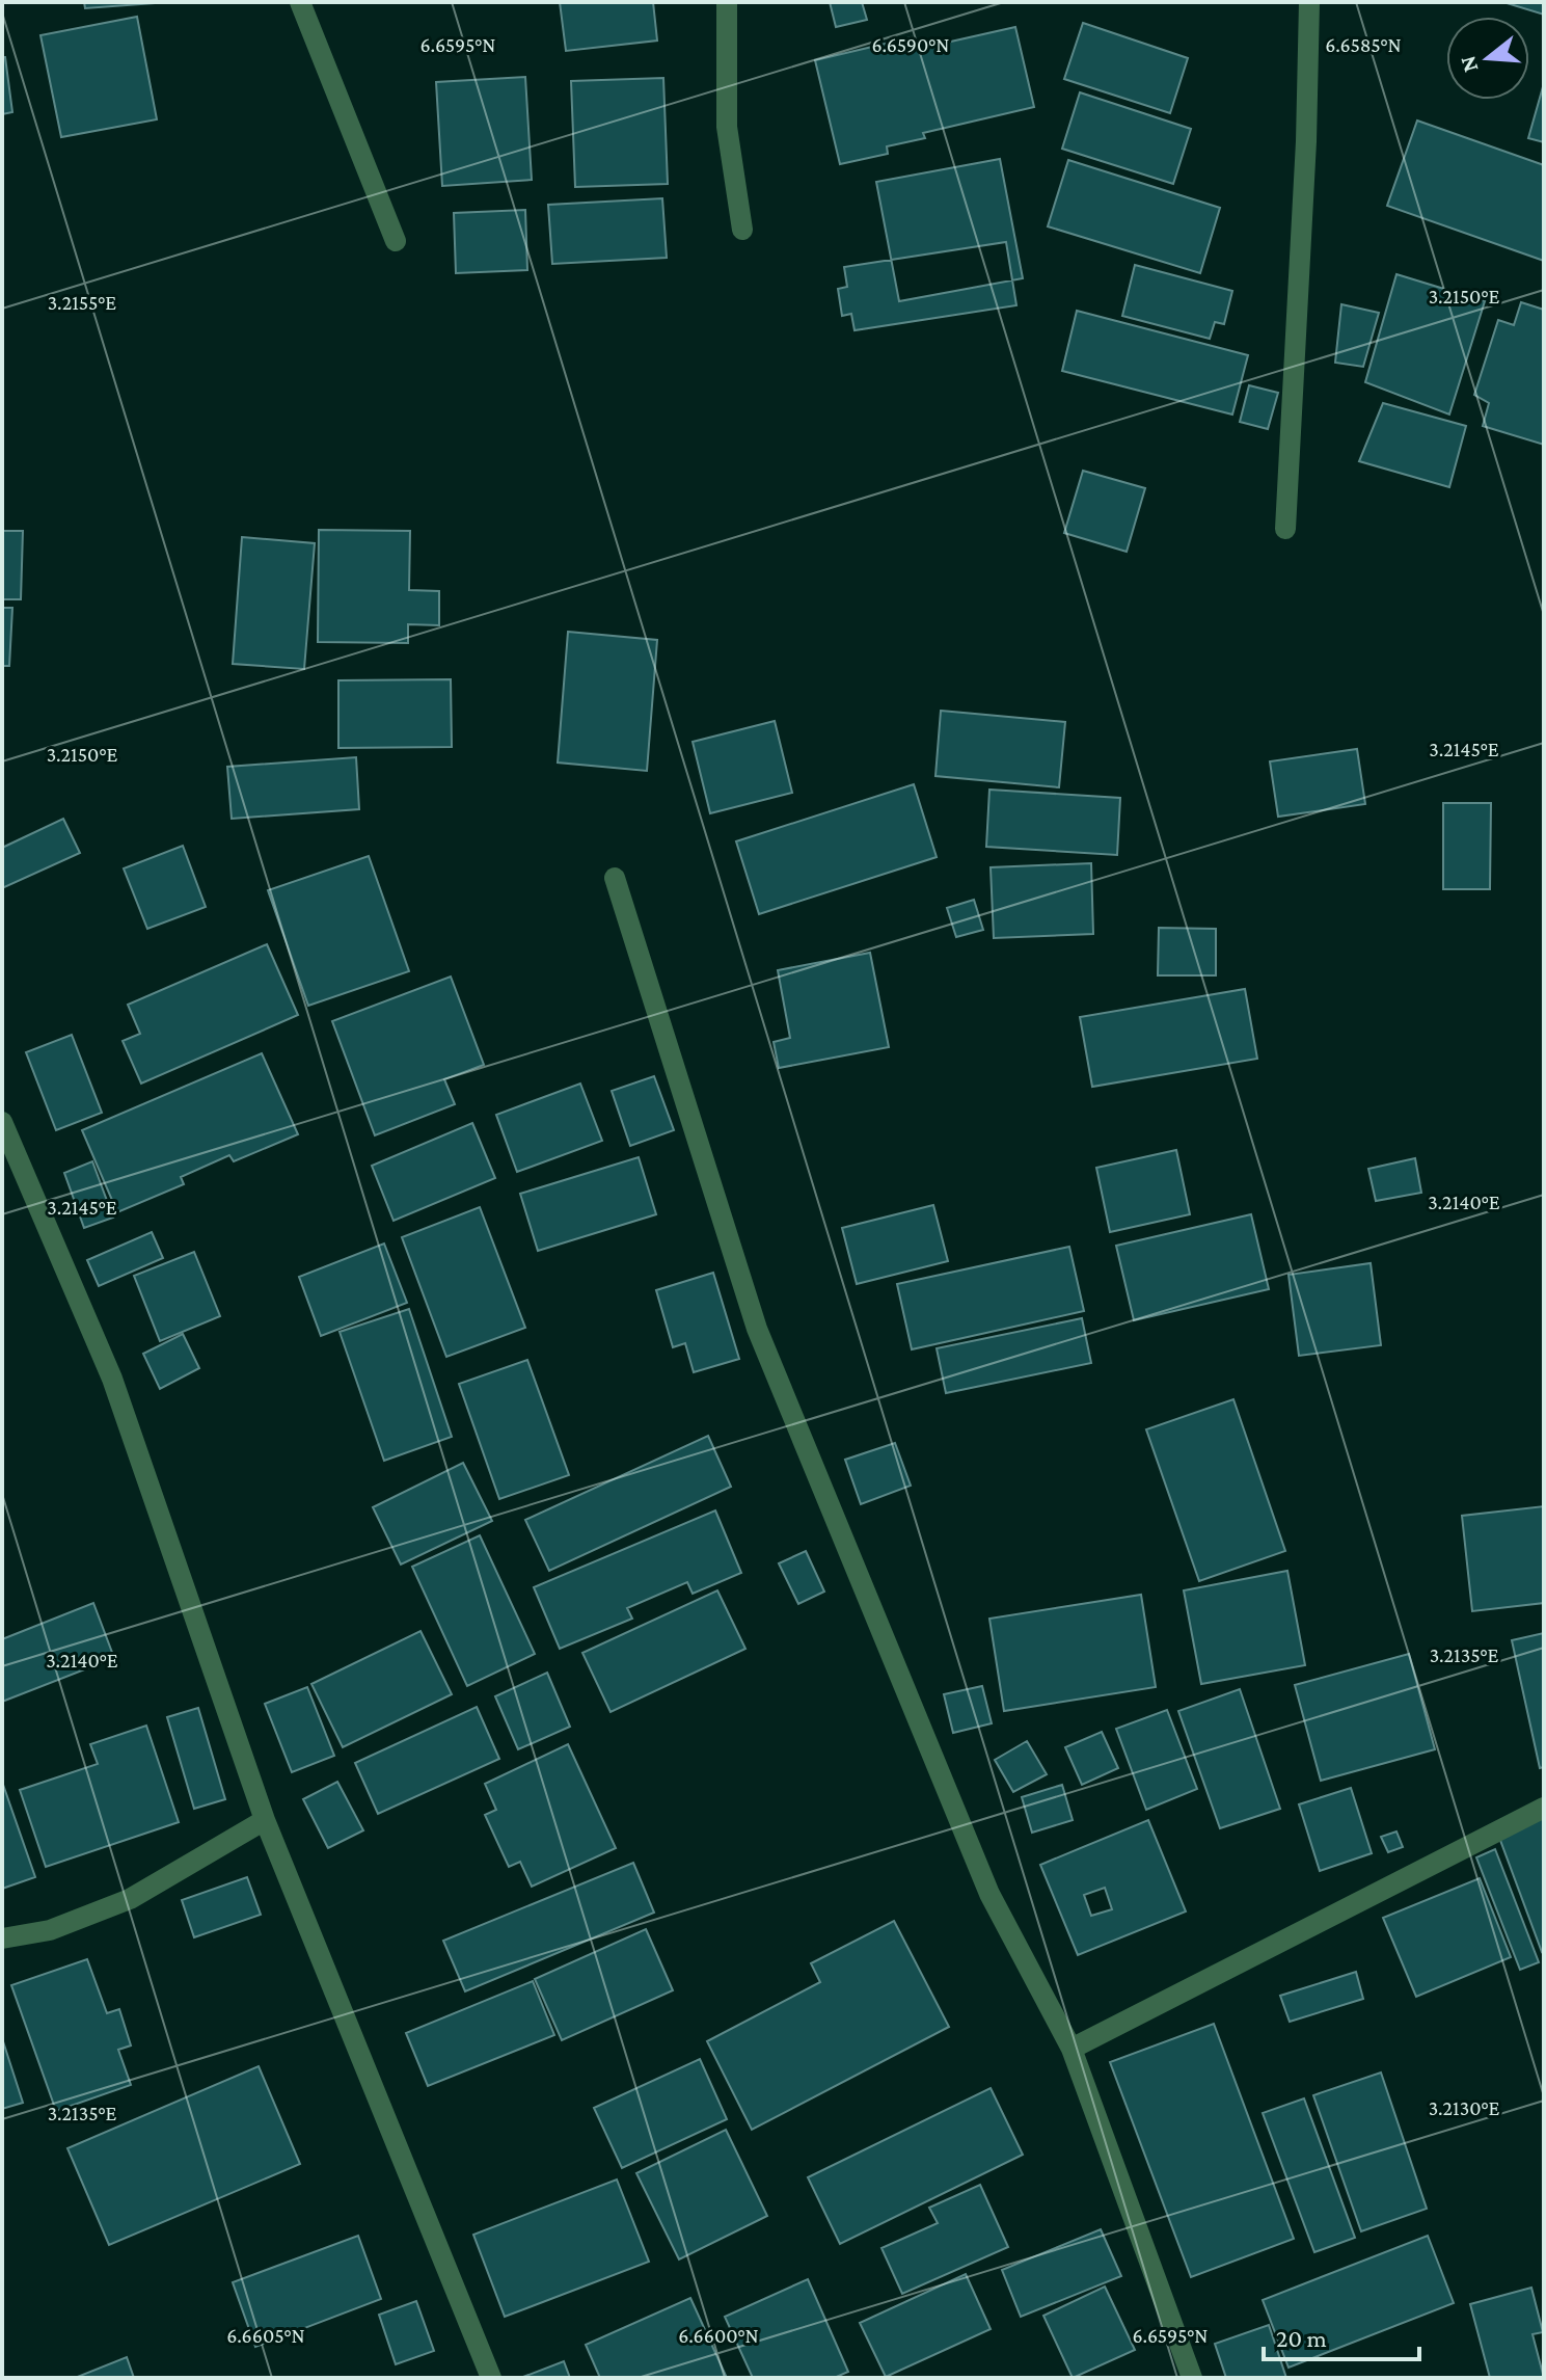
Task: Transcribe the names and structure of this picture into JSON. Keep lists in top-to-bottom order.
{
  "scale_bar": "20 m",
  "north": "left",
  "coordinates": [
    "6.6585°N",
    "6.6595°N",
    "6.6590°N",
    "3.2150°E",
    "3.2155°E",
    "3.2145°E",
    "3.2140°E",
    "3.2135°E",
    "3.2130°E",
    "6.6605°N",
    "6.6600°N"
  ]
}
